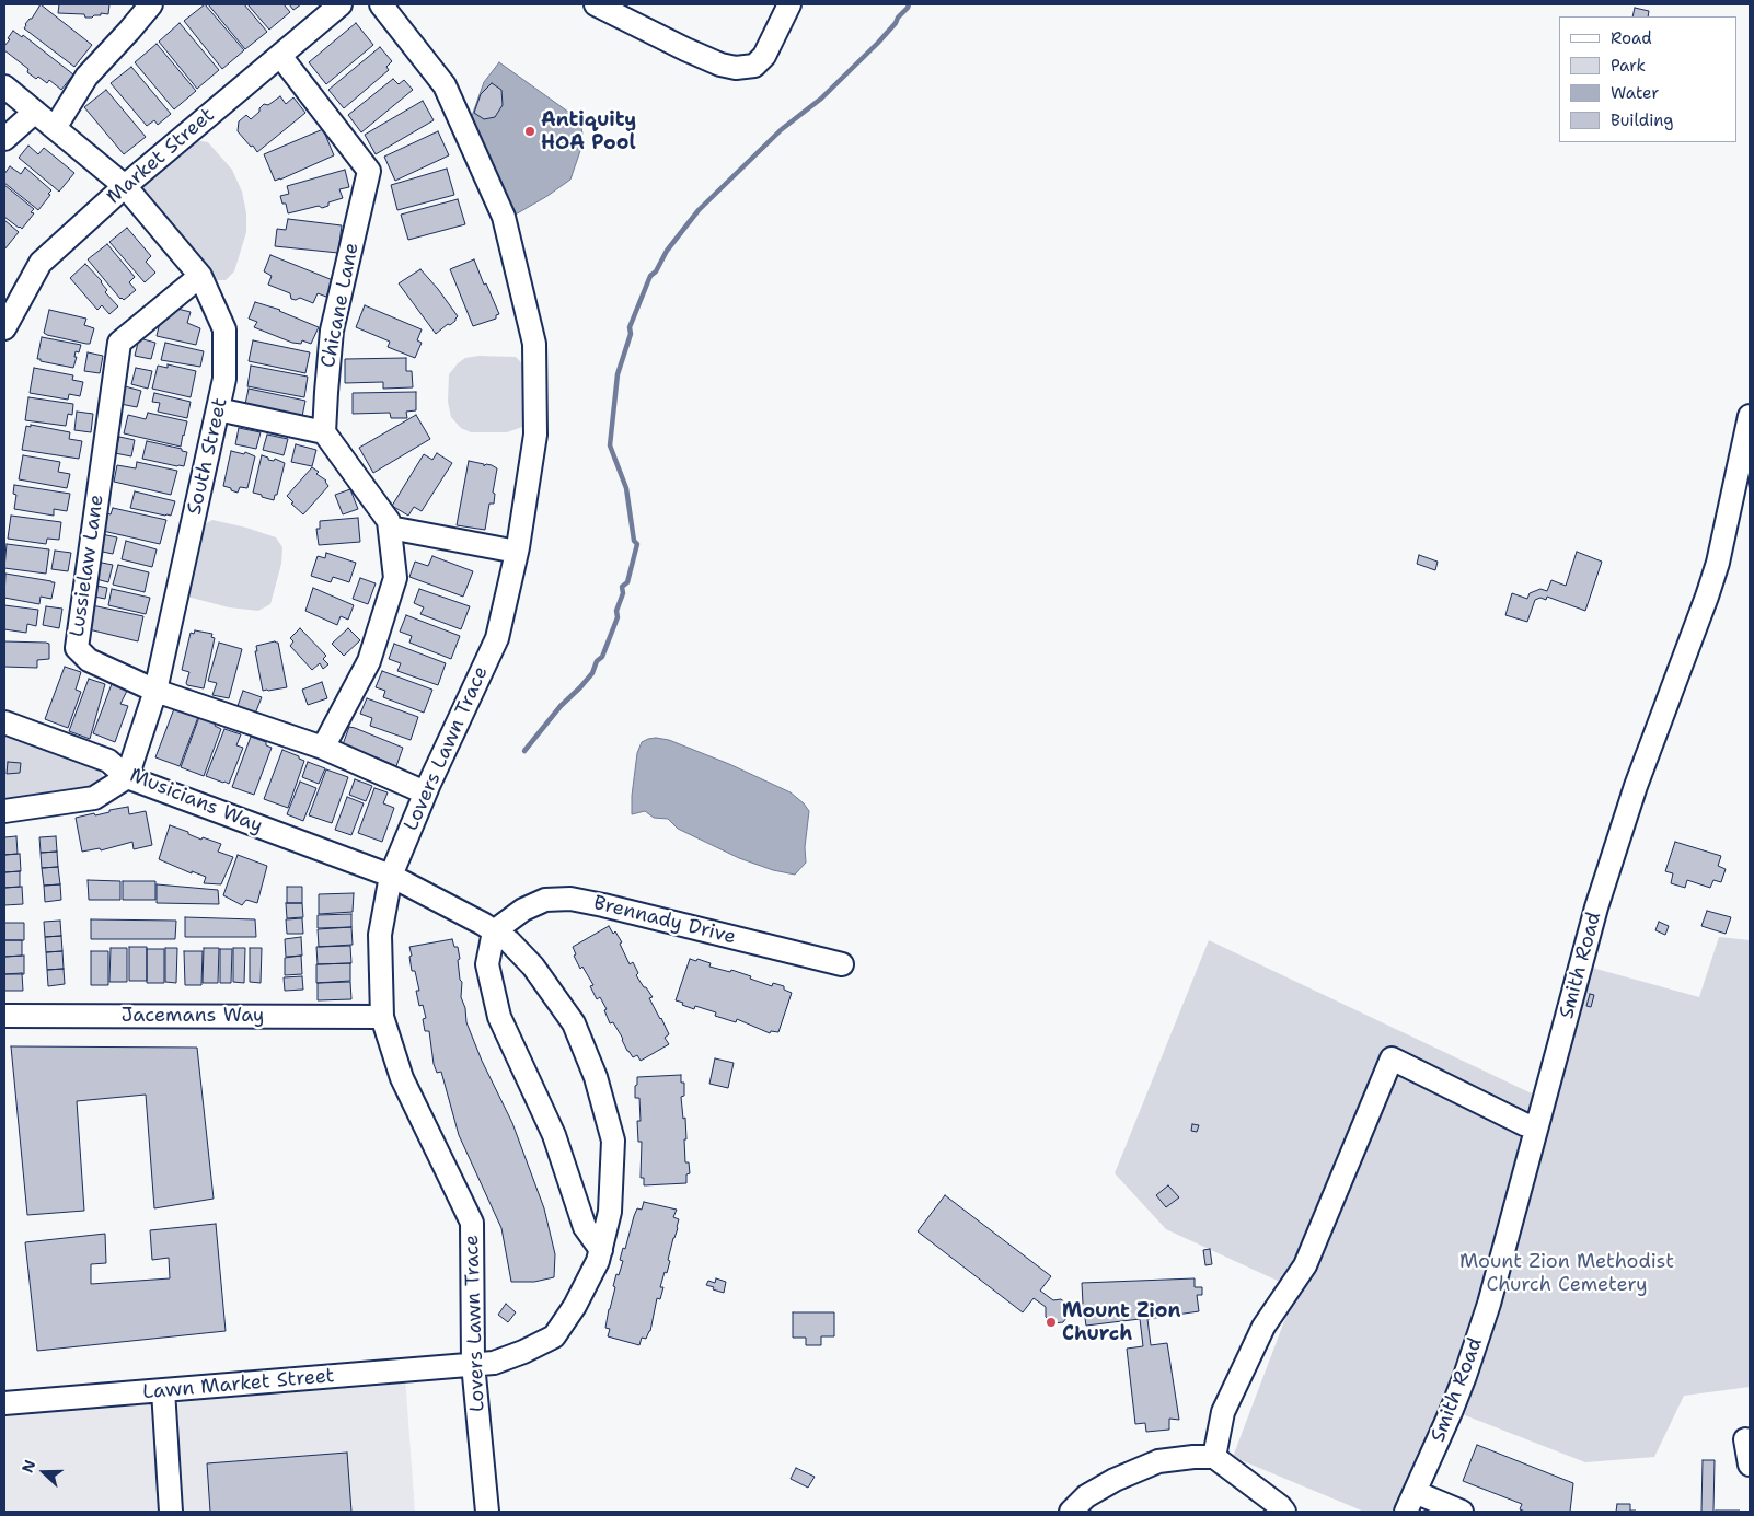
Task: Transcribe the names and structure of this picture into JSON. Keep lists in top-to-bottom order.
{
  "streets": {
    "street": [
      "Market Street",
      "Chicane Lane",
      "South Street",
      "Lussielaw Lane",
      "Lovers Lawn Trace",
      "Musicians Way",
      "Brennady Drive",
      "Smith Road",
      "Jacemans Way",
      "Lawn Market Street"
    ]
  },
  "crossings": [
    ["Market Street", "Chicane Lane"],
    ["Market Street", "South Street"],
    ["South Street", "Lussielaw Lane"],
    ["South Street", "Musicians Way"],
    ["Lussielaw Lane", "Lovers Lawn Trace"],
    ["Lovers Lawn Trace", "Musicians Way"],
    ["Lovers Lawn Trace", "Jacemans Way"],
    ["Lovers Lawn Trace", "Lawn Market Street"],
    ["Musicians Way", "Brennady Drive"],
    ["Musicians Way", "Lawn Market Street"]
  ],
  "parks": ["Mount Zion Methodist Church Cemetery"],
  "places": ["Antiquity HOA Pool", "Mount Zion Church"],
  "legend": [
    "Road",
    "Park",
    "Water",
    "Building"
  ],
  "north": "left"
}
